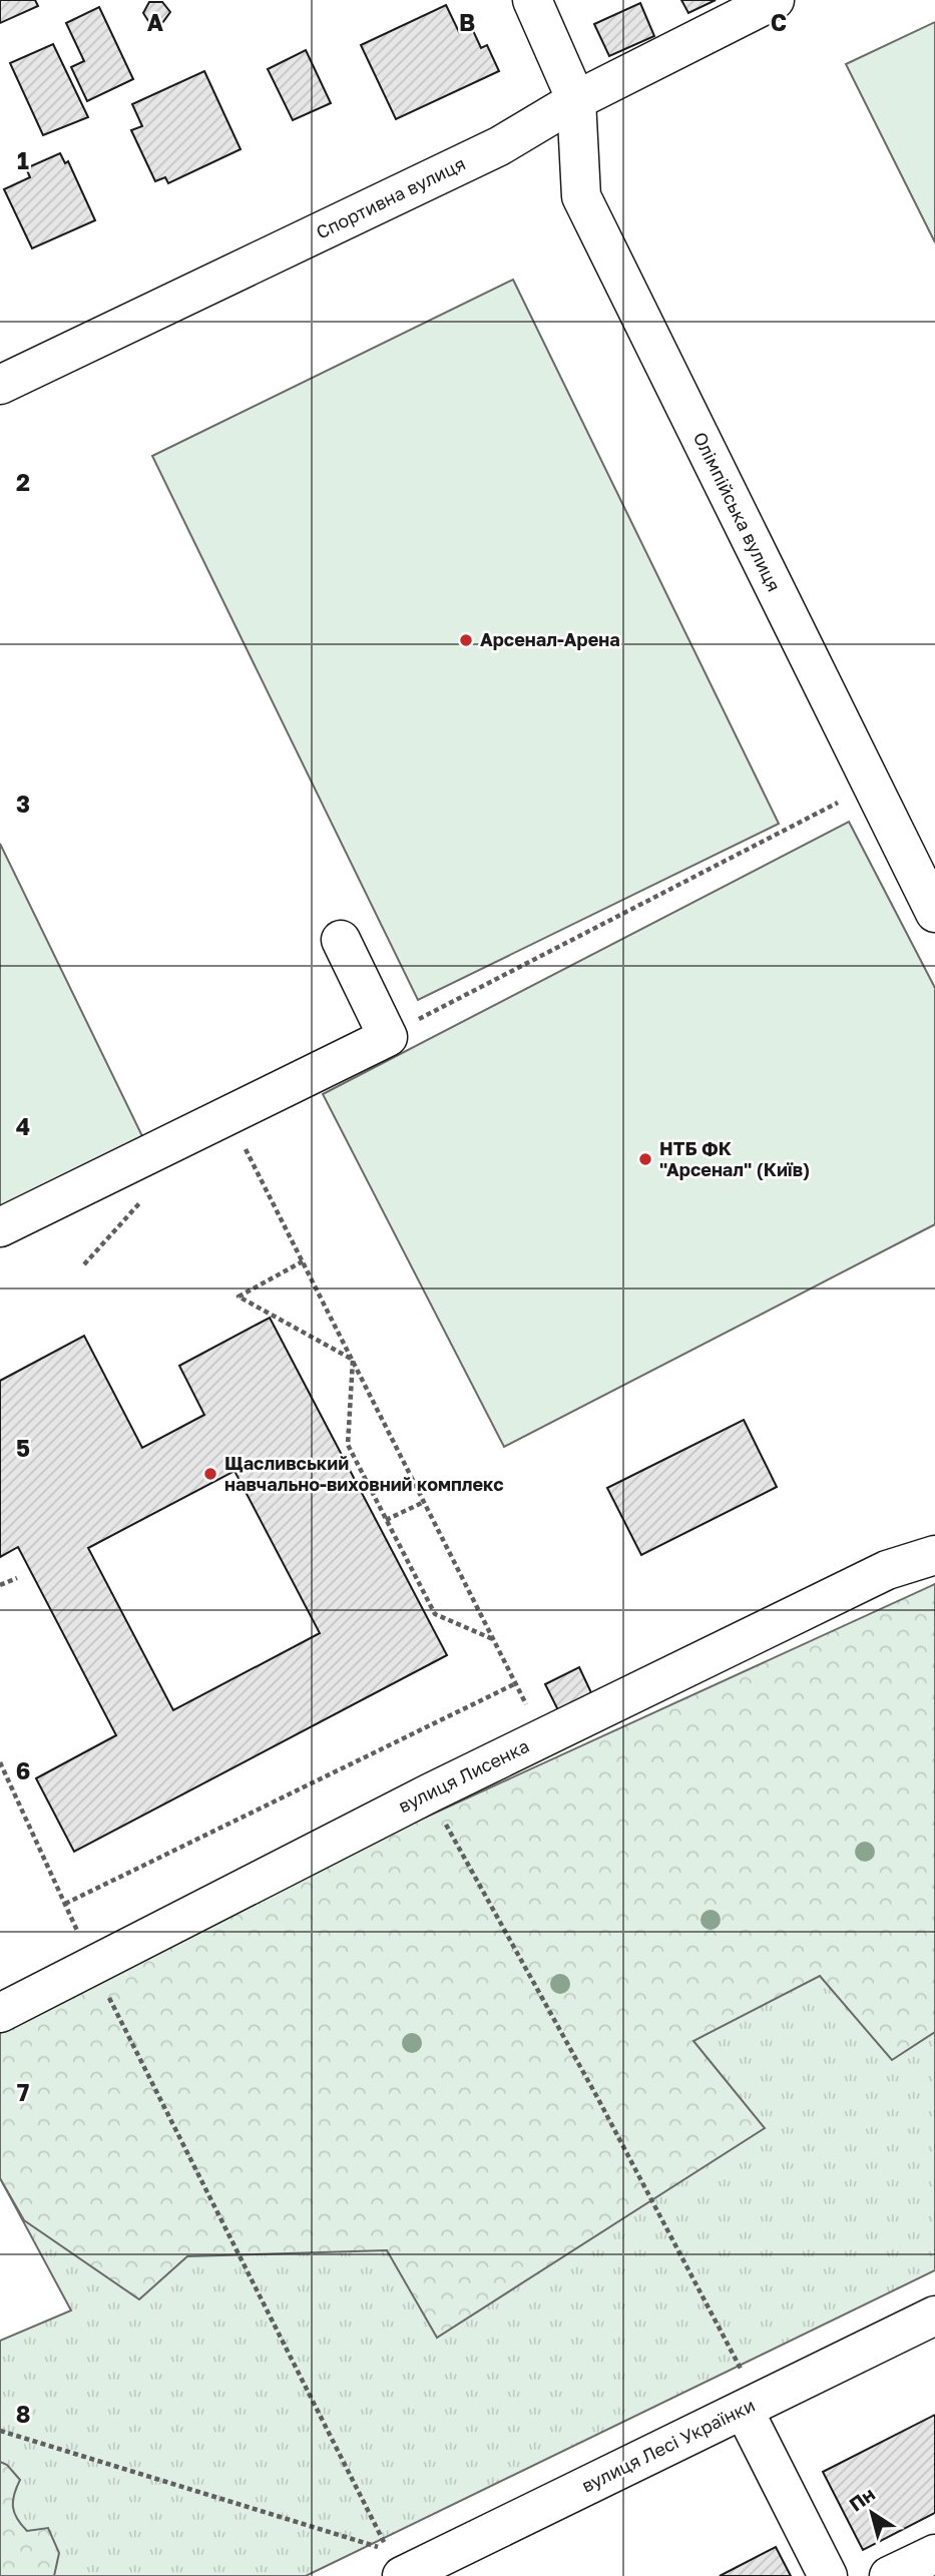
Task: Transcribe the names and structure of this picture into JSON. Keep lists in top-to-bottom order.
{
  "streets": {
    "street": [
      "Спортивна вулиця",
      "Олімпійська вулиця",
      "вулиця Лисенка",
      "вулиця Лесі Українки"
    ]
  },
  "crossings": [
    ["Спортивна вулиця", "Олімпійська вулиця"]
  ],
  "places": ["Арсенал-Арена", "НТБ ФК \"Арсенал\" (Київ)", "Щасливський навчально-виховний комплекс"],
  "north": "top left",
  "grid": {
    "columns": ["A", "B", "C"],
    "rows": [
      "1",
      "2",
      "3",
      "4",
      "5",
      "6",
      "7",
      "8"
    ]
  }
}
